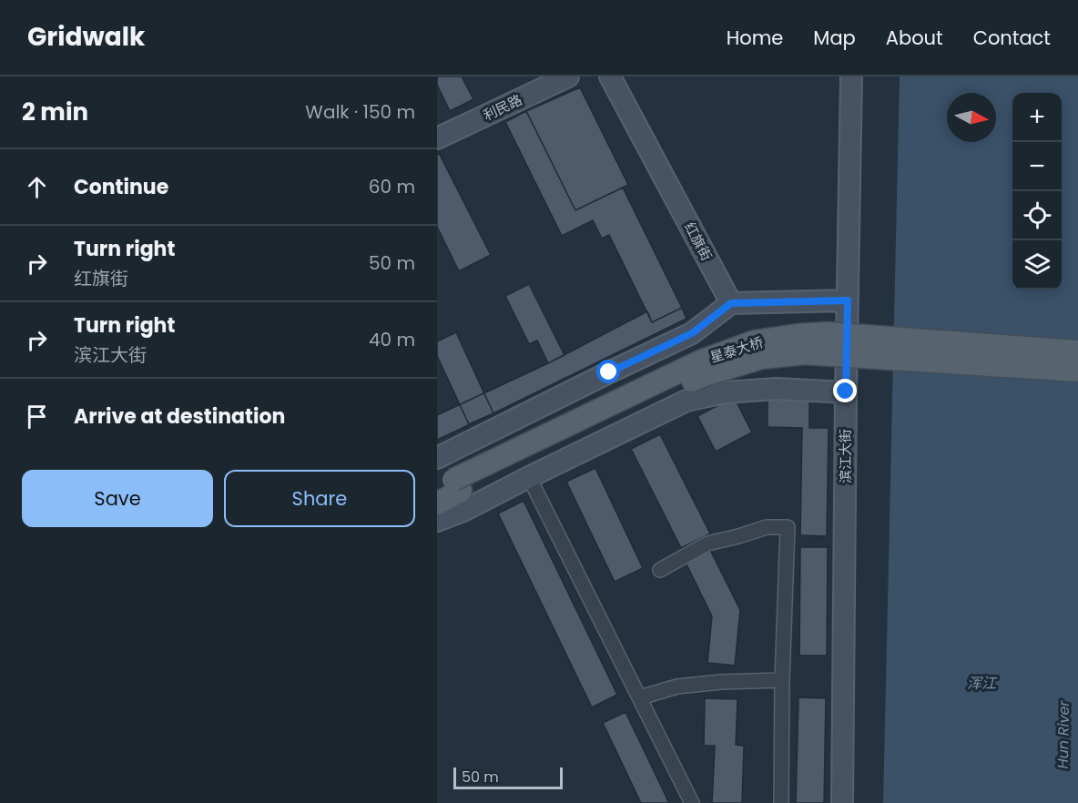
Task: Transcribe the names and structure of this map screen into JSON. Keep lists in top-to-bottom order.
{
  "streets": {
    "main road": ["星泰大桥"],
    "street": ["利民路", "红旗街", "滨江大街"]
  },
  "water": ["浑江", "Hun River"],
  "scale_bar": "50 m",
  "north": "right",
  "page": {
    "header": "Gridwalk",
    "nav": [
      "Home",
      "Map",
      "About",
      "Contact"
    ],
    "heading": ["2 min", "Walk · 150 m"],
    "map_buttons": ["+", "−"],
    "list": [
      ["Continue", "60 m"],
      ["Turn right", "红旗街", "50 m"],
      ["Turn right", "滨江大街", "40 m"],
      "Arrive at destination"
    ],
    "buttons": ["Save", "Share"],
    "scale": "50 m"
  }
}
